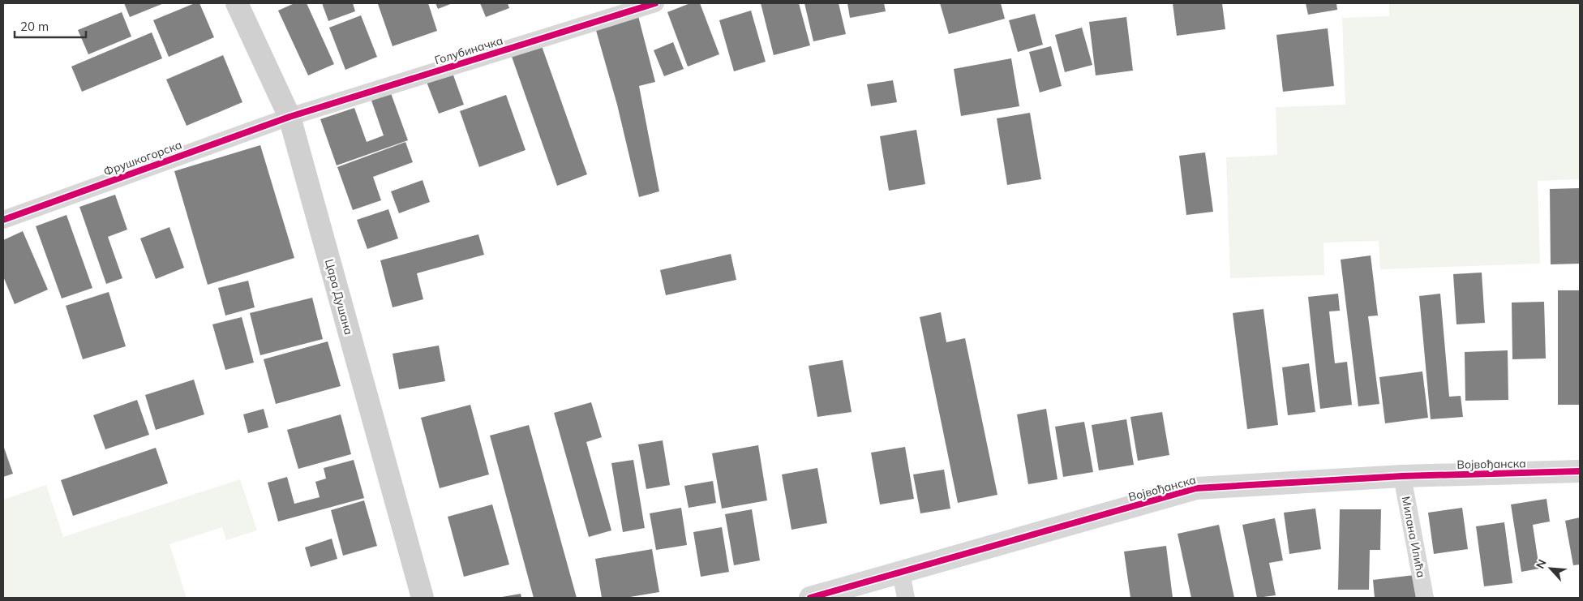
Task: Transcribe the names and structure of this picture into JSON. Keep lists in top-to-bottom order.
{
  "streets": {
    "main road": ["Цара Душана"],
    "street": [
      "Голубиначка",
      "Фрушкогорска",
      "Војвођанска",
      "Милана Илића"
    ]
  },
  "crossings": [
    ["Голубиначка", "Фрушкогорска"],
    ["Голубиначка", "Цара Душана"],
    ["Фрушкогорска", "Цара Душана"],
    ["Војвођанска", "Милана Илића"]
  ],
  "scale_bar": "20 m",
  "north": "top left"
}
